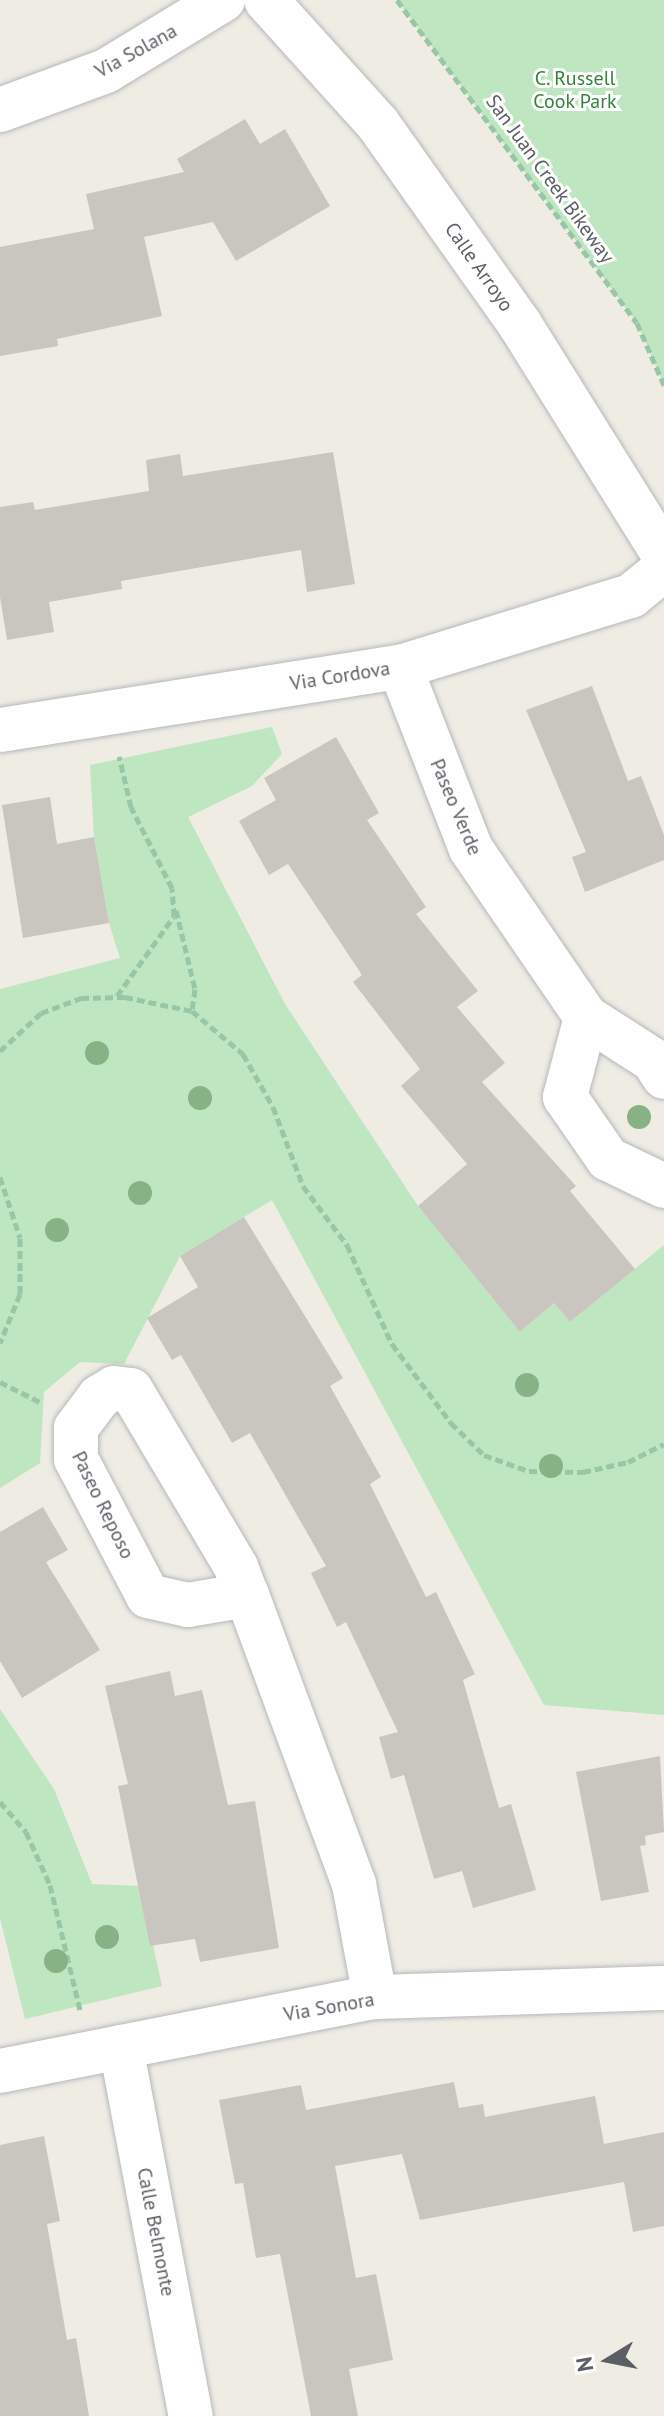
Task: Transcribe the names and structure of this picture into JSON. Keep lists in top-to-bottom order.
{
  "streets": {
    "street": [
      "Via Solana",
      "Calle Arroyo",
      "Via Cordova",
      "Paseo Verde",
      "Paseo Reposo",
      "Via Sonora",
      "Calle Belmonte"
    ],
    "path": ["San Juan Creek Bikeway"]
  },
  "crossings": [
    ["Via Cordova", "Paseo Verde"],
    ["Paseo Reposo", "Via Sonora"],
    ["Via Sonora", "Calle Belmonte"]
  ],
  "parks": ["C. Russell Cook Park"],
  "north": "left"
}
